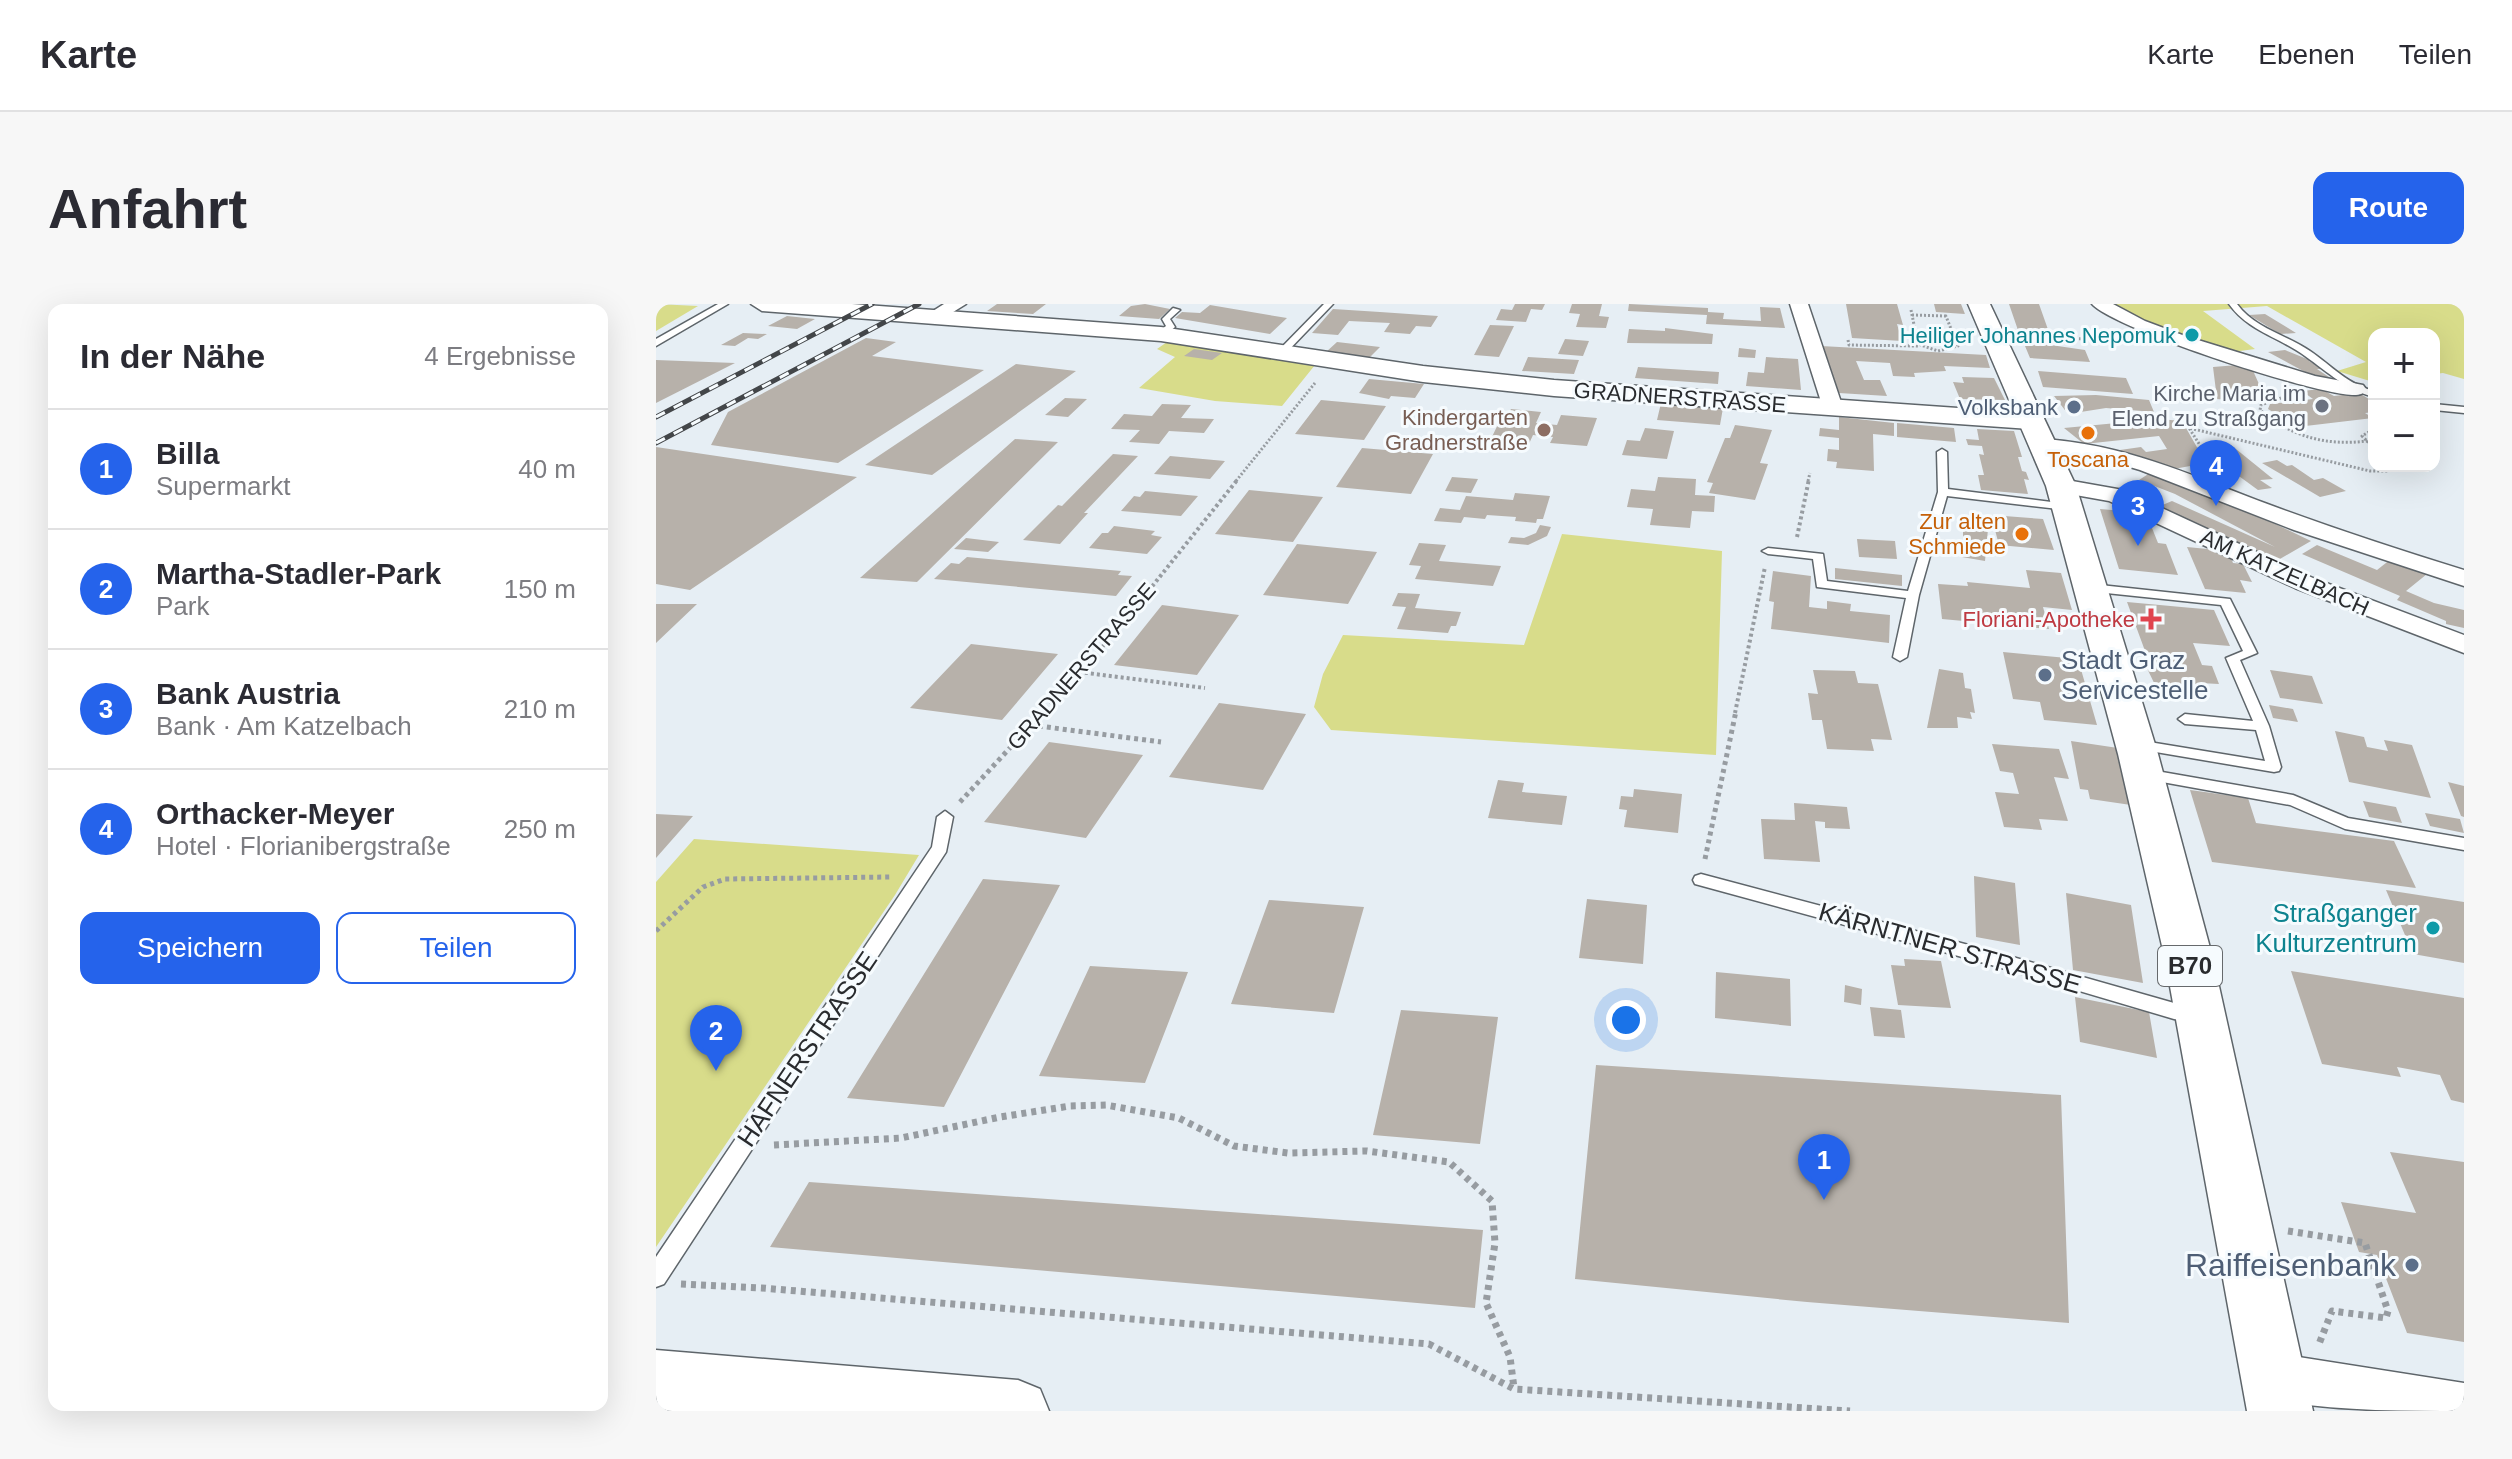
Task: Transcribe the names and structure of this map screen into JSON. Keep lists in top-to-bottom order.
{
  "streets": {
    "main road": ["GRADNERSTRASSE", "B70"],
    "street": ["AM KATZELBACH"],
    "lane": ["KÄRNTNER STRASSE", "HAFNERSTRASSE"]
  },
  "crossings": [
    ["GRADNERSTRASSE", "B70"],
    ["GRADNERSTRASSE", "HAFNERSTRASSE"],
    ["AM KATZELBACH", "B70"],
    ["KÄRNTNER STRASSE", "B70"]
  ],
  "places": {
    "other": [
      "Heiliger Johannes Nepomuk",
      "Kirche Maria im Elend zu Straßgang",
      "Volksbank",
      "Kindergarten Gradnerstraße",
      "Toscana",
      "Zur alten Schmiede",
      "Stadt Graz Servicestelle",
      "Straßganger Kulturzentrum",
      "Raiffeisenbank"
    ],
    "health": ["Floriani-Apotheke"]
  },
  "page": {
    "header": "Karte",
    "nav": ["Karte", "Ebenen", "Teilen"],
    "buttons": [
      "Route",
      ["Speichern", "Teilen"]
    ],
    "title": "Anfahrt",
    "heading": ["In der Nähe", "4 Ergebnisse"],
    "map_buttons": ["+", "−"],
    "list": [
      {
        "mark": "1",
        "name": "Billa",
        "note": "Supermarkt",
        "value": "40 m"
      },
      {
        "mark": "2",
        "name": "Martha-Stadler-Park",
        "note": "Park",
        "value": "150 m"
      },
      {
        "mark": "3",
        "name": "Bank Austria",
        "note": "Bank · Am Katzelbach",
        "value": "210 m"
      },
      {
        "mark": "4",
        "name": "Orthacker-Meyer",
        "note": "Hotel · Florianibergstraße",
        "value": "250 m"
      }
    ],
    "pins": [
      "4",
      "3",
      "2",
      "1"
    ]
  }
}
